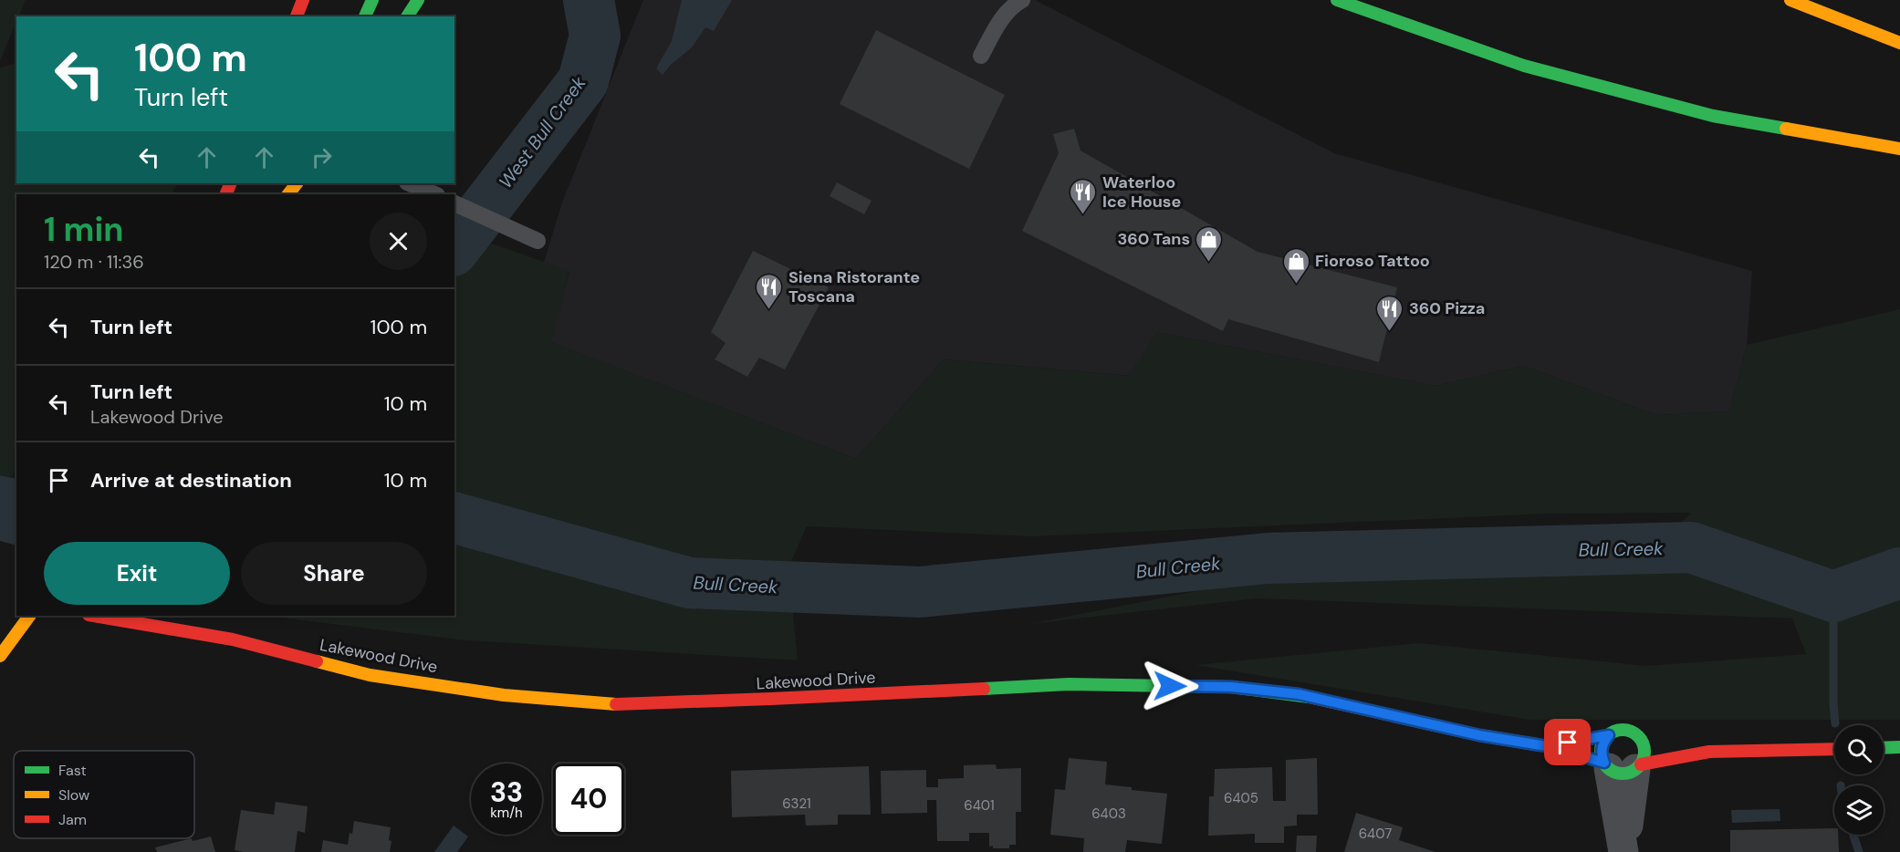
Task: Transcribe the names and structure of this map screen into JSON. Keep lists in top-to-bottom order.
{
  "streets": {
    "main road": ["Lakewood Drive"]
  },
  "water": ["West Bull Creek", "Bull Creek"],
  "places": {
    "restaurant": ["Waterloo Ice House", "Siena Ristorante Toscana", "360 Pizza"],
    "shop": ["360 Tans", "Fioroso Tattoo"]
  },
  "house_numbers": [
    "6405",
    "6321",
    "6401",
    "6403",
    "6407"
  ],
  "legend": ["Fast", "Slow", "Jam"],
  "page": {
    "turn": ["100 m", "Turn left"],
    "heading": ["1 min", "120 m · 11:36"],
    "list": [
      {
        "name": "Turn left",
        "value": "100 m"
      },
      {
        "name": "Turn left",
        "note": "Lakewood Drive",
        "value": "10 m"
      },
      {
        "name": "Arrive at destination",
        "value": "10 m"
      }
    ],
    "buttons": ["Exit", "Share"],
    "speed": "33 km/h",
    "limit": "40"
  }
}
